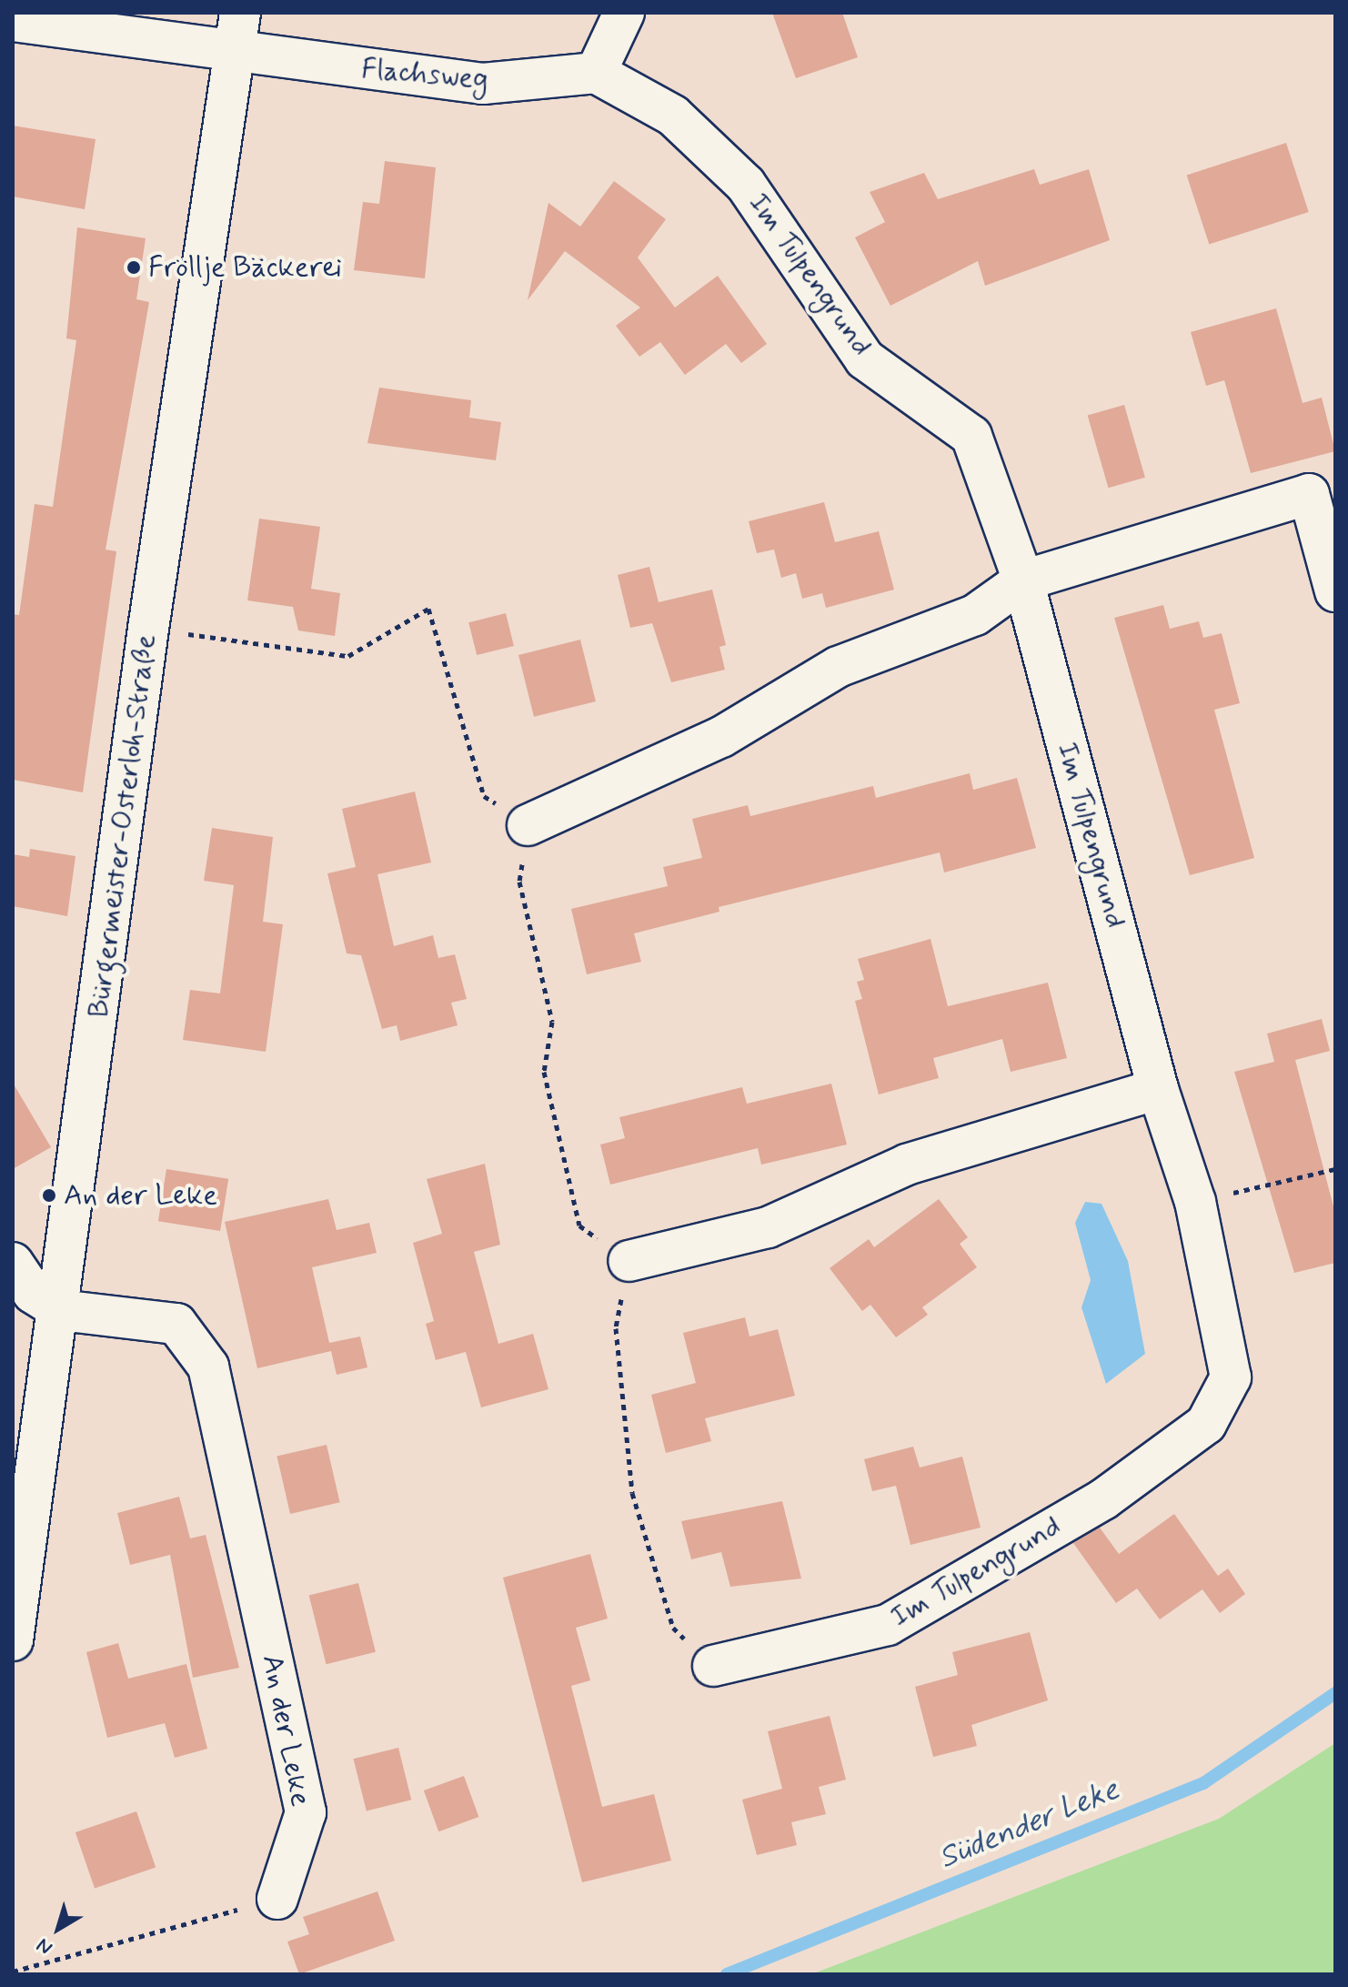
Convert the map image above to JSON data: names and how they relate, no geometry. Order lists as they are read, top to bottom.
{
  "streets": {
    "street": [
      "Flachsweg",
      "Im Tulpengrund",
      "Bürgermeister-Osterloh-Straße",
      "An der Leke"
    ]
  },
  "crossings": [
    ["Flachsweg", "Im Tulpengrund"],
    ["Flachsweg", "Bürgermeister-Osterloh-Straße"],
    ["Bürgermeister-Osterloh-Straße", "An der Leke"]
  ],
  "water": ["Südender Leke"],
  "places": ["Fröllje Bäckerei", "An der Leke"],
  "north": "bottom left"
}
